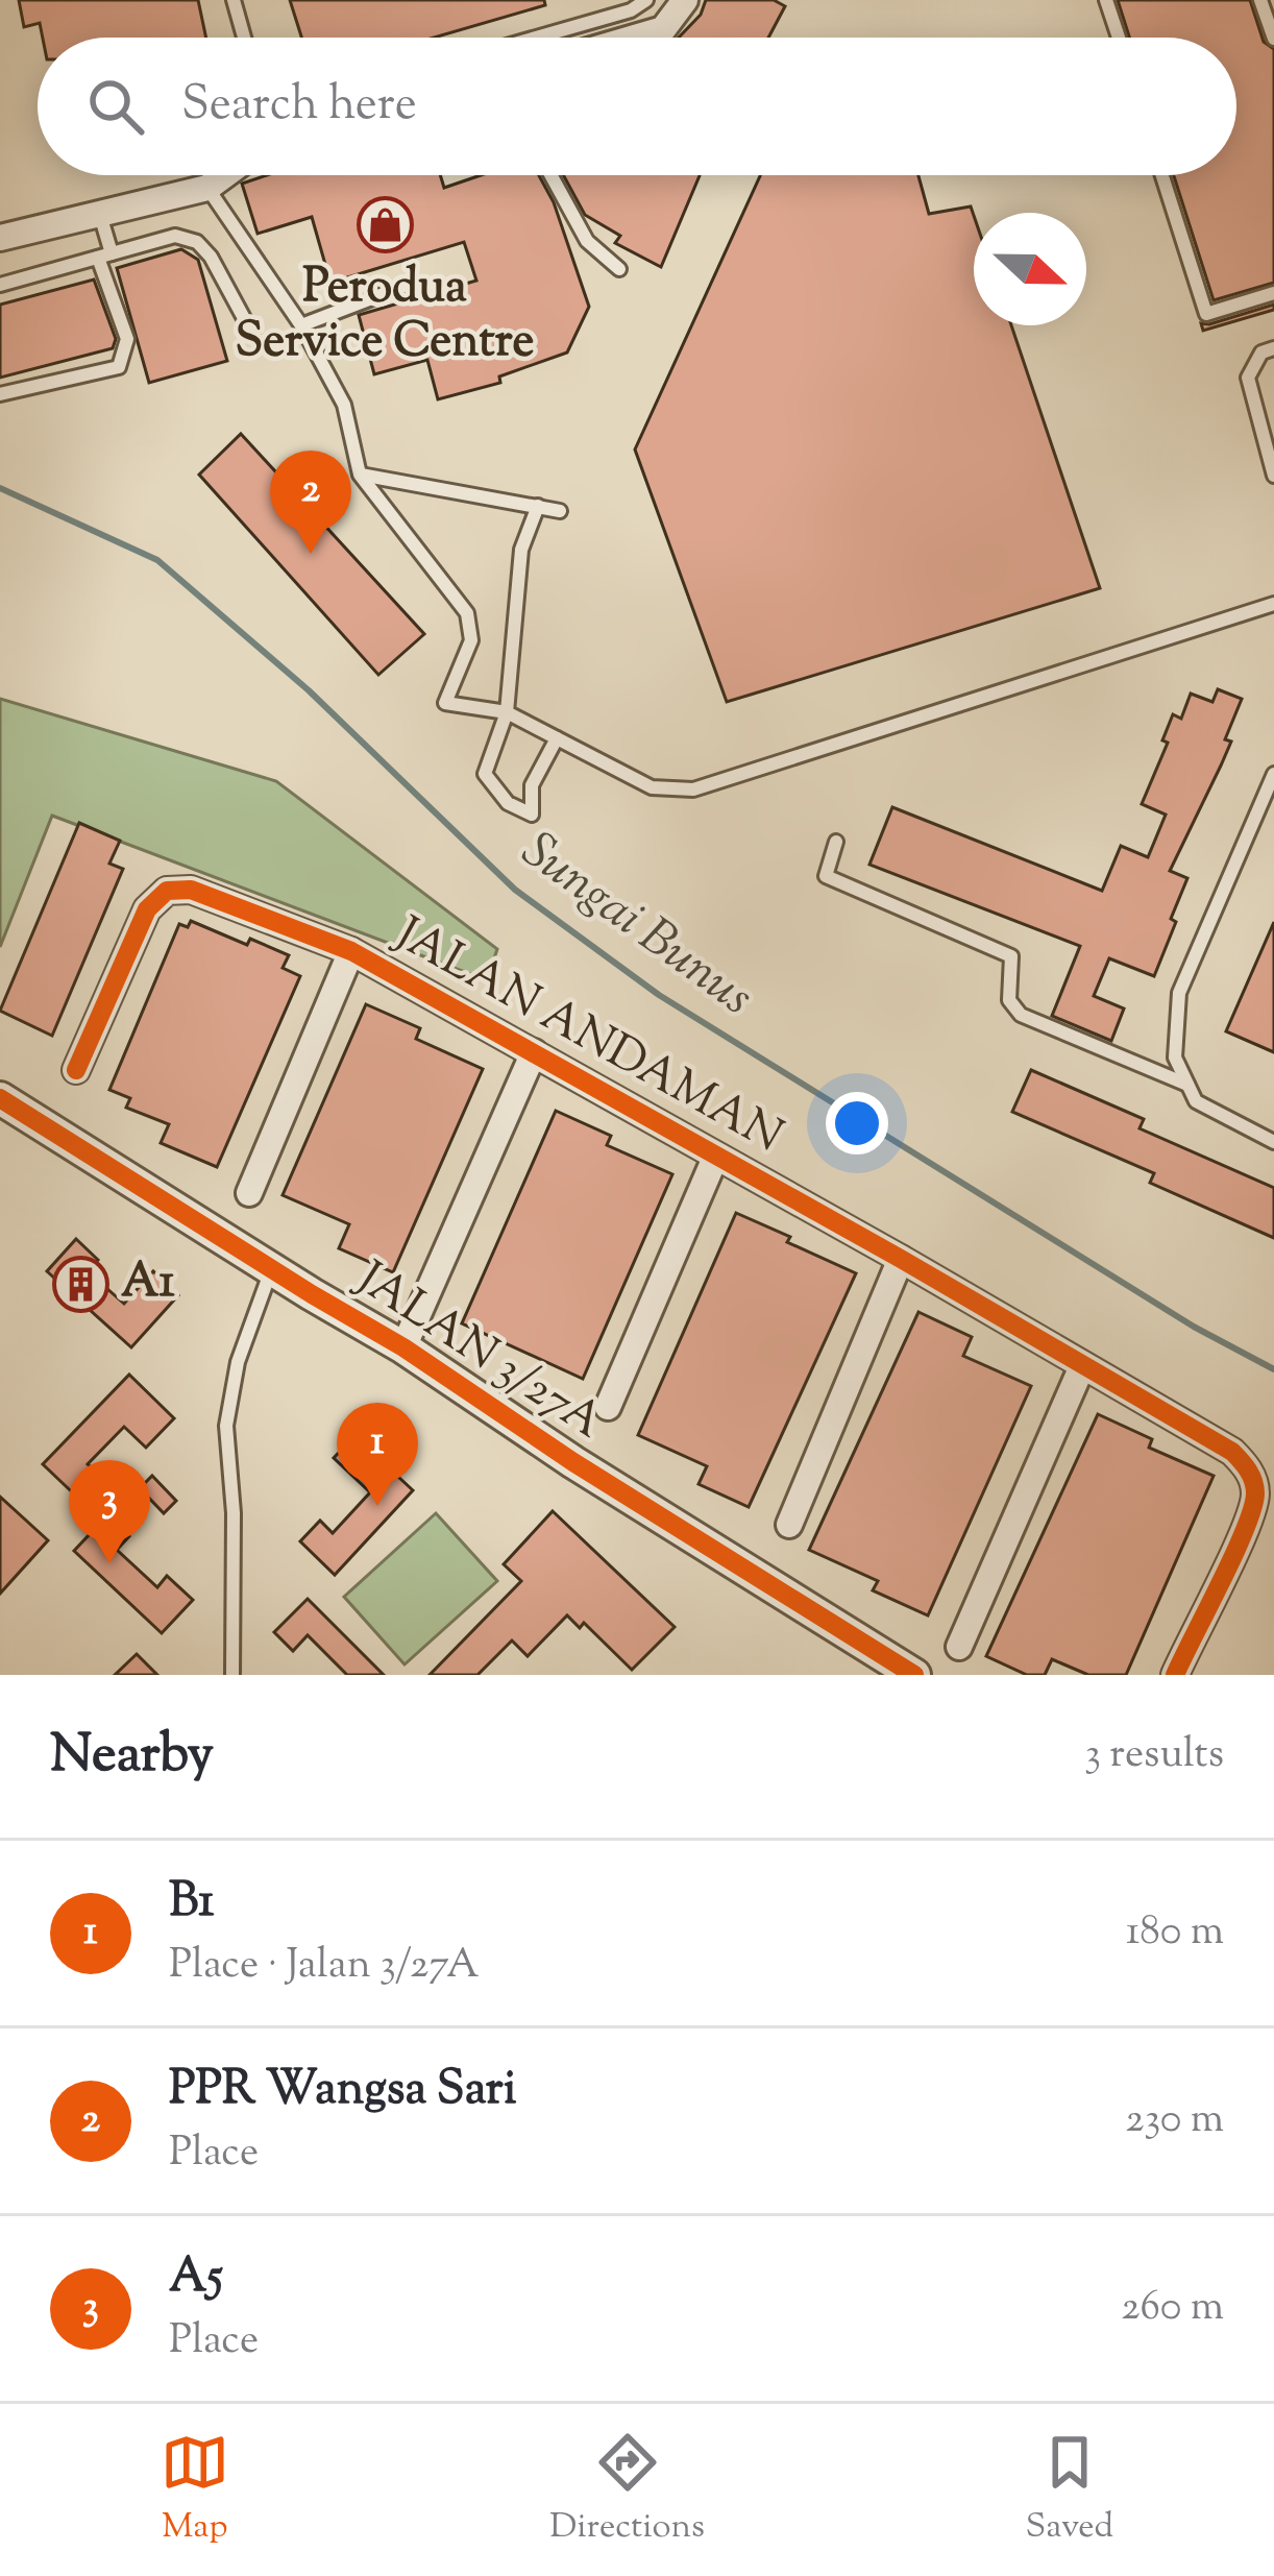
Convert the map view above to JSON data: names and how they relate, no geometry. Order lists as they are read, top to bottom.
{
  "streets": {
    "street": ["JALAN ANDAMAN", "JALAN 3/27A"]
  },
  "water": ["Sungai Bunus"],
  "places": {
    "shop": ["Perodua Service Centre"],
    "building": ["A1"]
  },
  "north": "right",
  "page": {
    "search": "Search here",
    "pins": ["2", "1", "3"],
    "heading": ["Nearby", "3 results"],
    "list": [
      {
        "mark": "1",
        "name": "B1",
        "note": "Place · Jalan 3/27A",
        "value": "180 m"
      },
      {
        "mark": "2",
        "name": "PPR Wangsa Sari",
        "note": "Place",
        "value": "230 m"
      },
      {
        "mark": "3",
        "name": "A5",
        "note": "Place",
        "value": "260 m"
      }
    ],
    "nav": ["Map", "Directions", "Saved"]
  }
}
